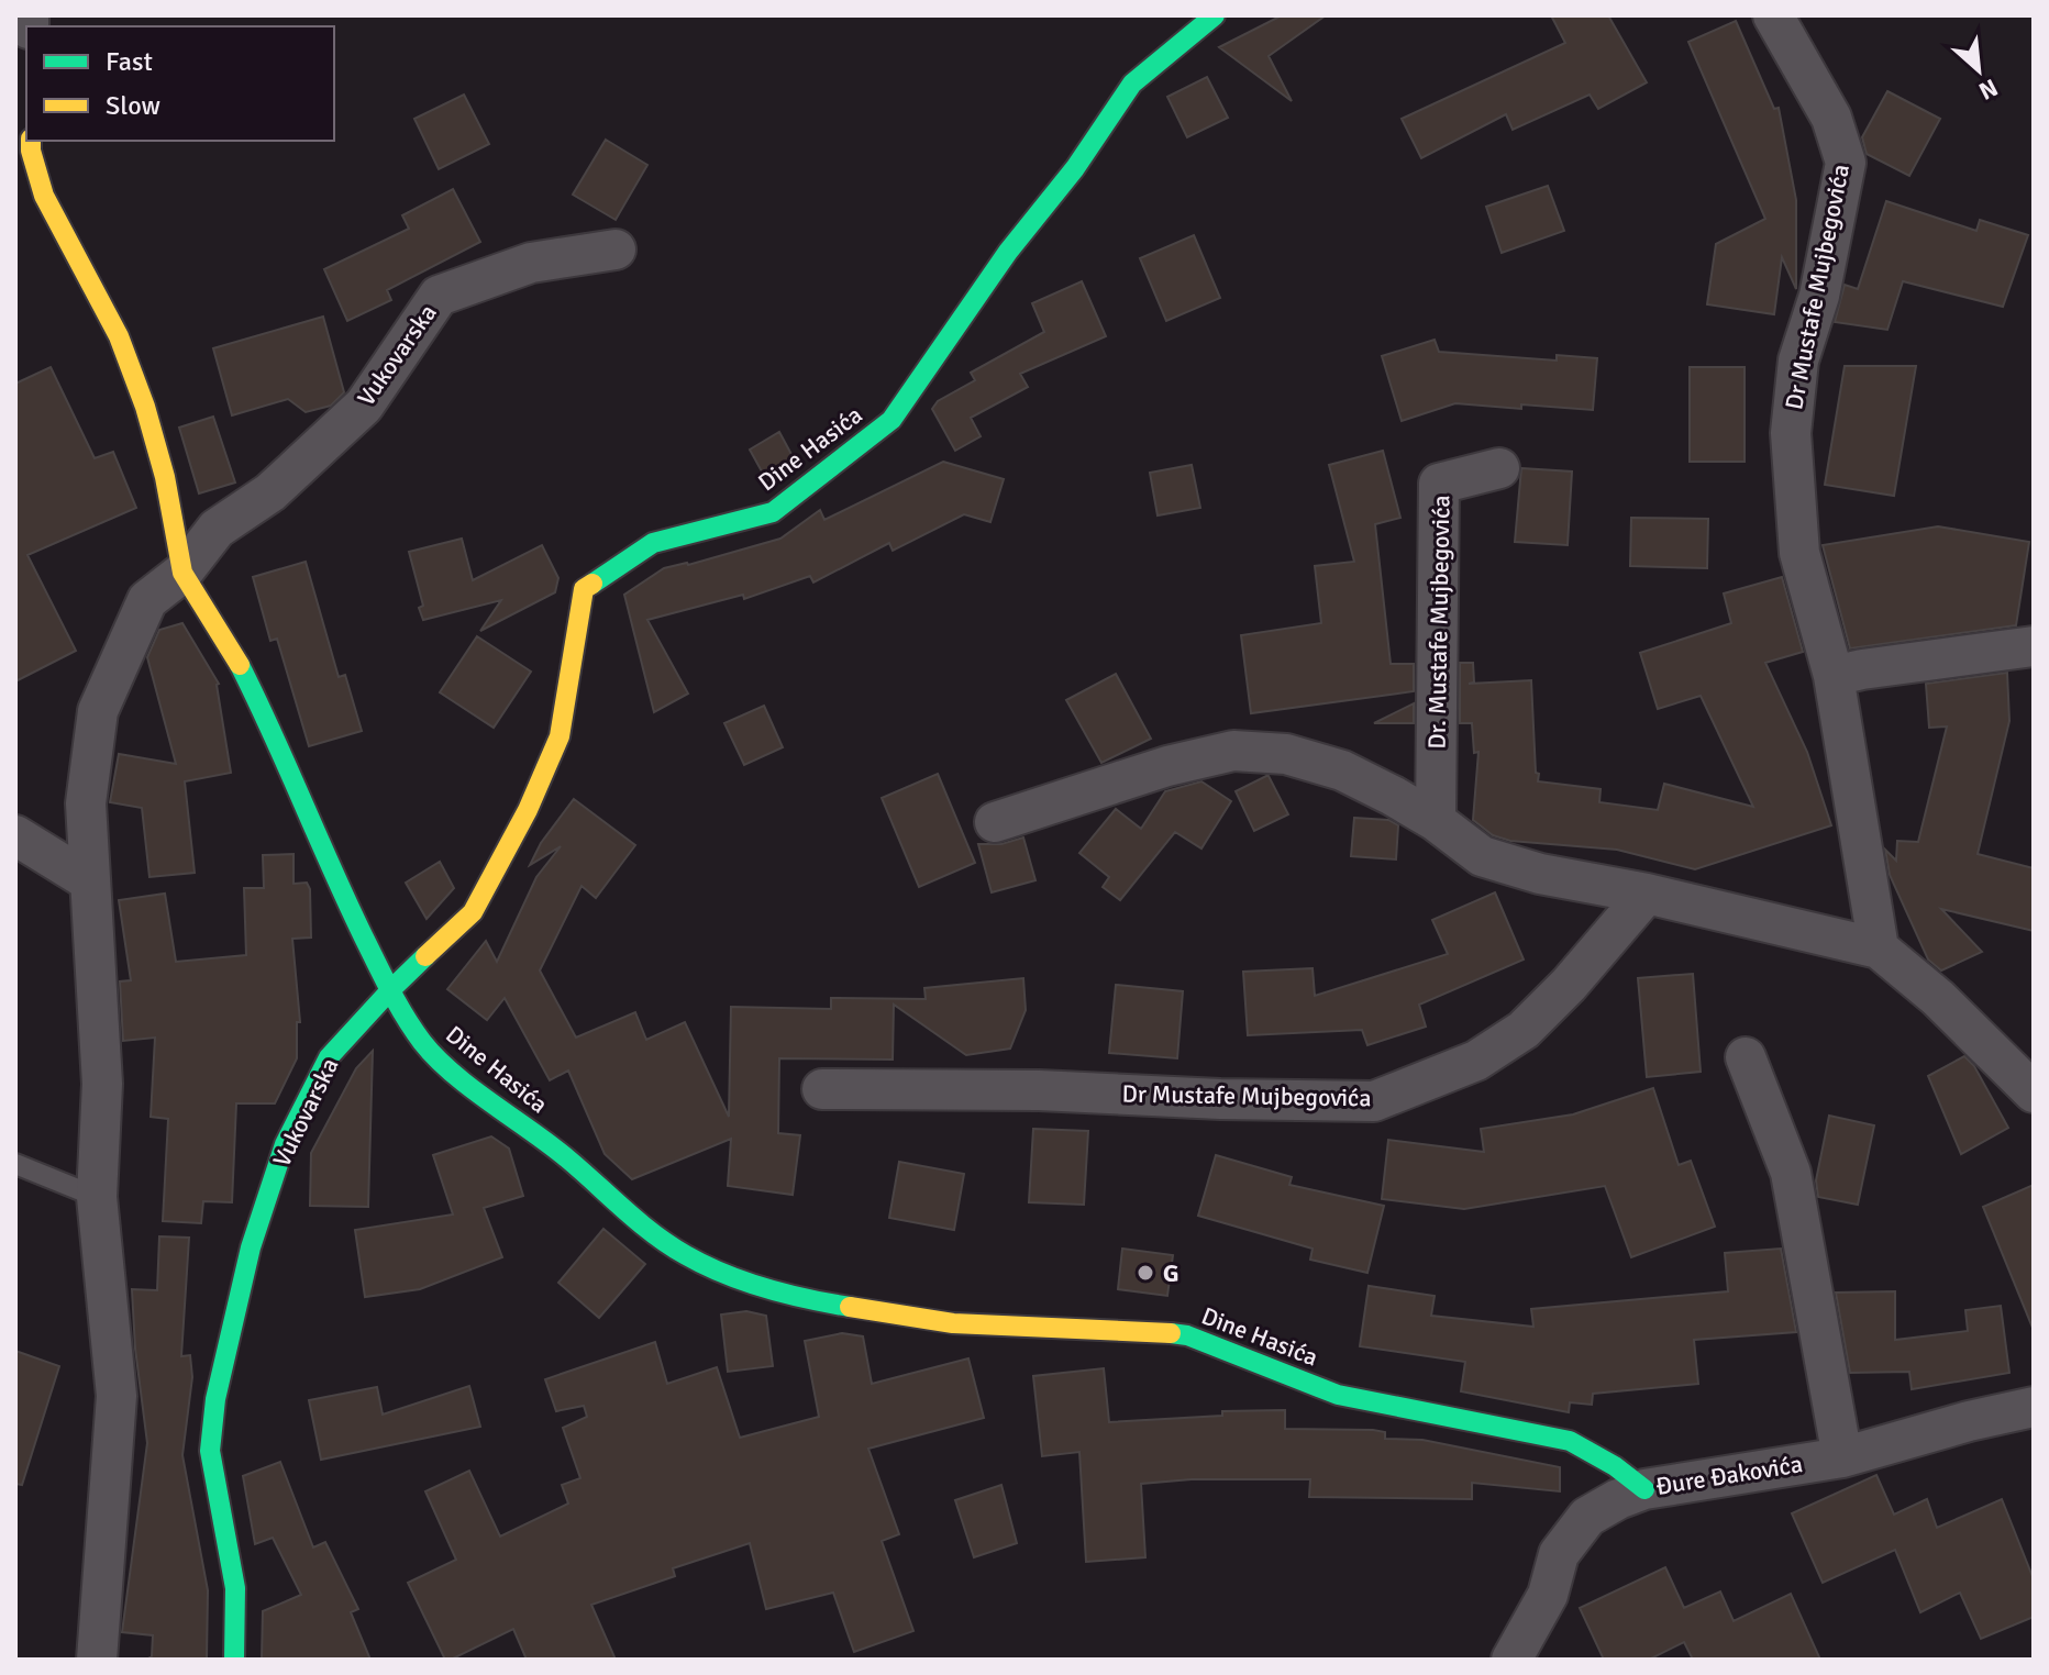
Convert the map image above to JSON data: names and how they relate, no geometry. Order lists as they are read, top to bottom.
{
  "streets": {
    "street": [
      "Dr Mustafe Mujbegovića",
      "Vukovarska",
      "Dine Hasića",
      "Dr. Mustafe Mujbegovića",
      "Đure Đakovića"
    ]
  },
  "crossings": [
    ["Vukovarska", "Dine Hasića"],
    ["Dine Hasića", "Đure Đakovića"]
  ],
  "places": ["G"],
  "legend": ["Fast", "Slow"],
  "north": "bottom right"
}
